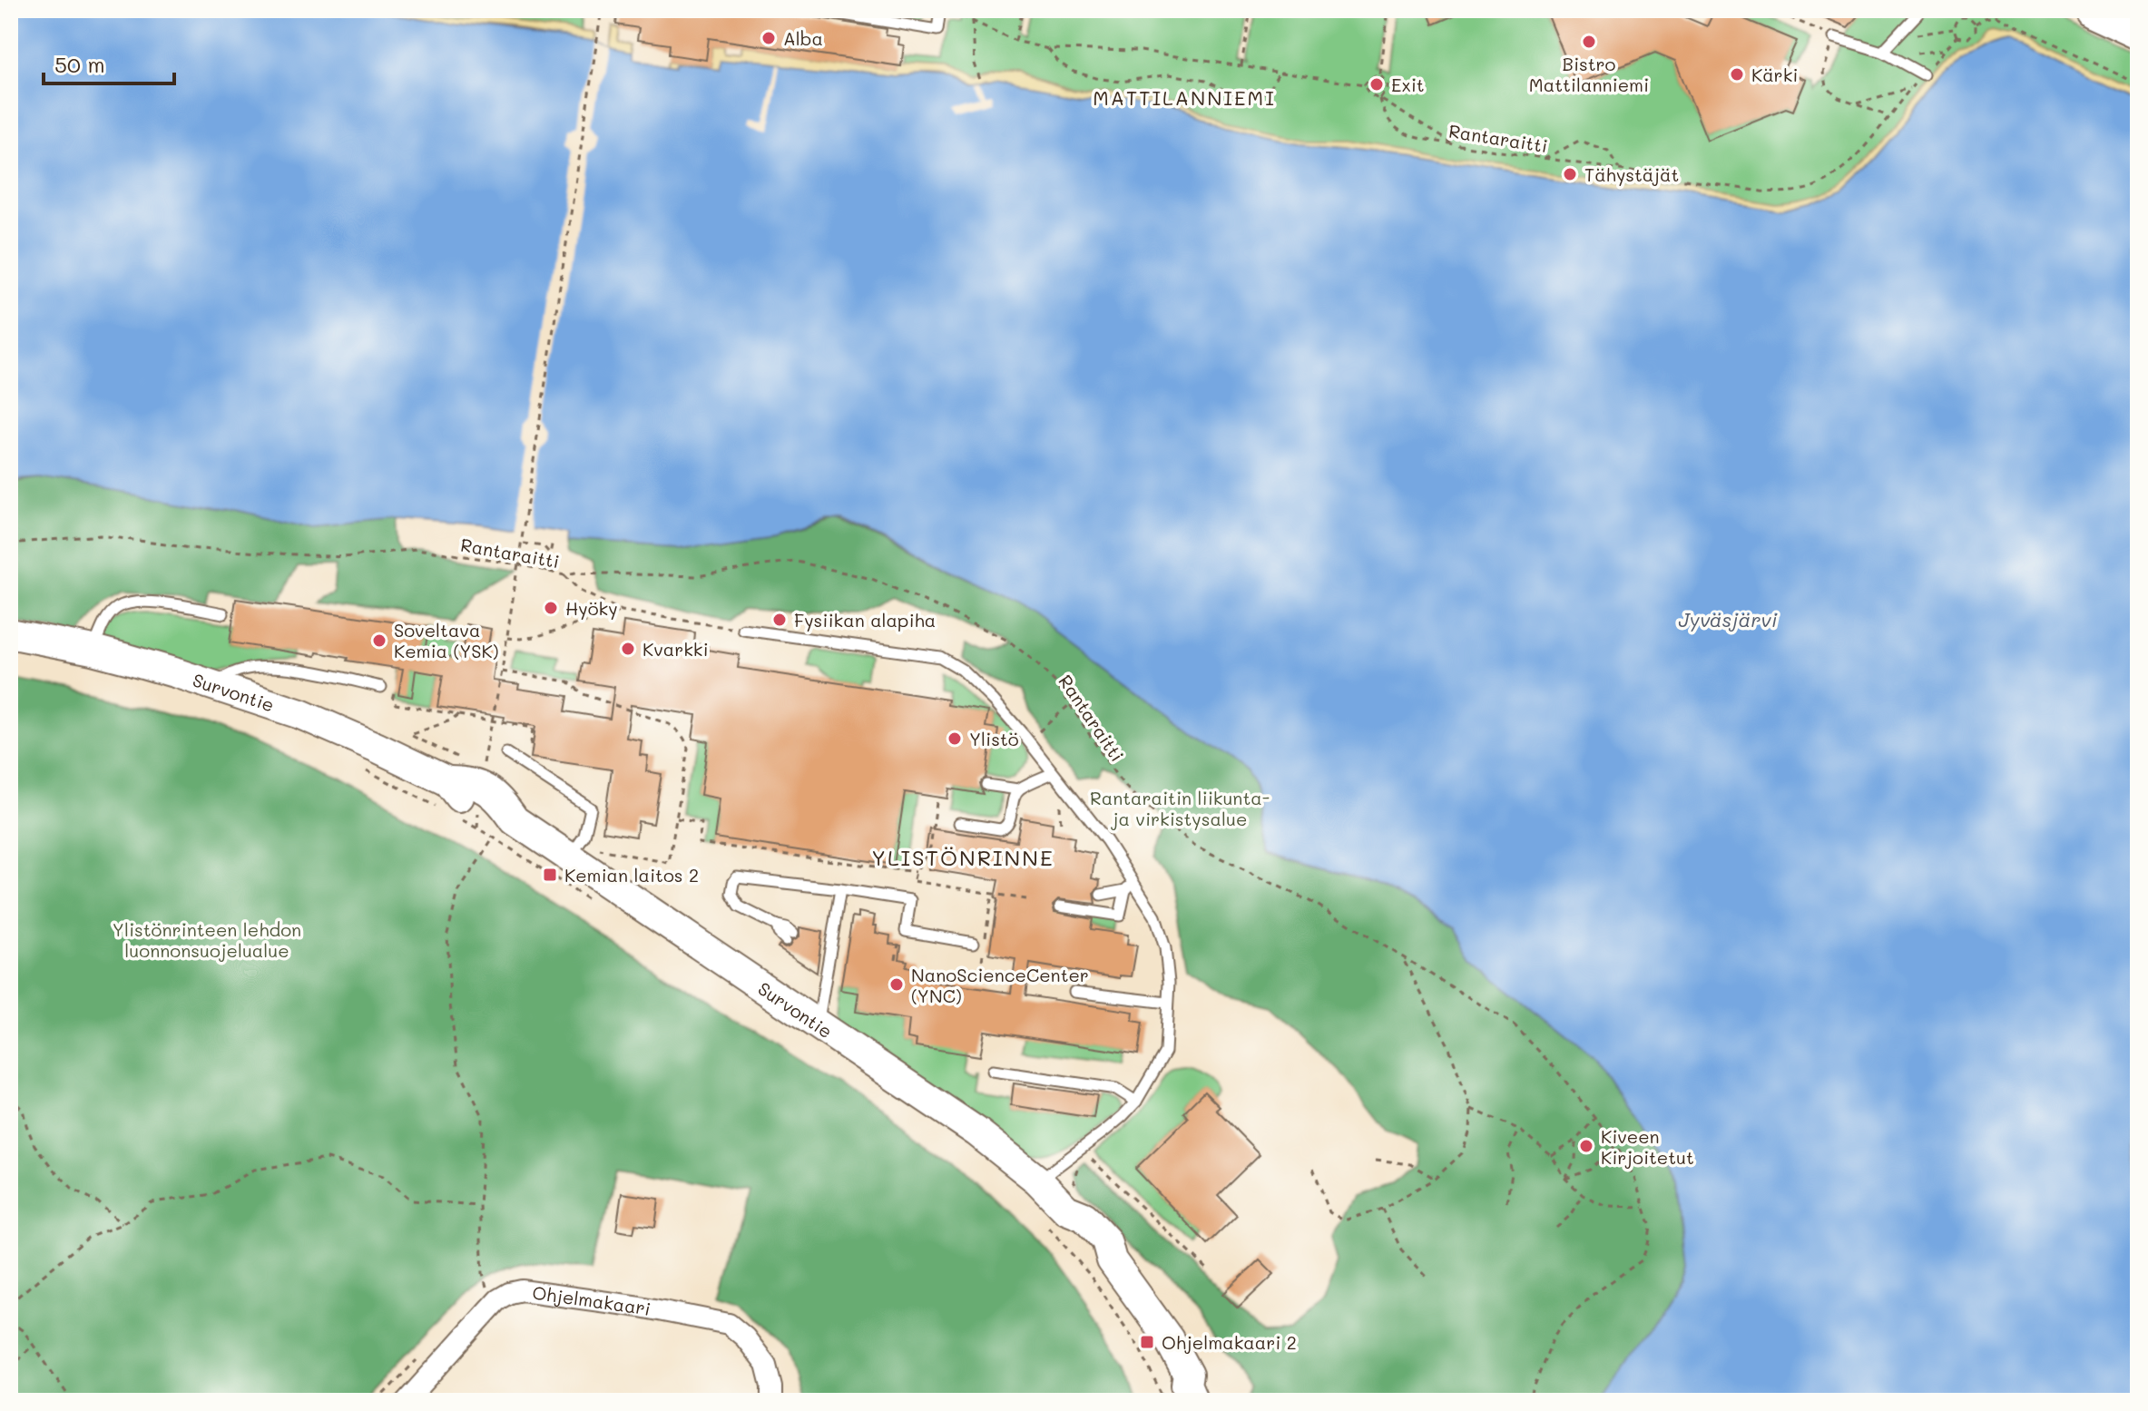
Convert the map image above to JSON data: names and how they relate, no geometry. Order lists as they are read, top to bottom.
{
  "streets": {
    "main road": ["Survontie"],
    "street": ["Ohjelmakaari"],
    "path": ["Rantaraitti"]
  },
  "districts": ["MATTILANNIEMI", "YLISTÖNRINNE"],
  "water": ["Jyväsjärvi"],
  "parks": ["Rantaraitin liikunta- ja virkistysalue", "Ylistönrinteen lehdon luonnonsuojelualue"],
  "places": {
    "other": [
      "Alba",
      "Bistro Mattilanniemi",
      "Kärki",
      "Exit",
      "Tähystäjät",
      "Hyöky",
      "Fysiikan alapiha",
      "Soveltava Kemia (YSK)",
      "Kvarkki",
      "Ylistö",
      "NanoScienceCenter (YNC)",
      "Kiveen Kirjoitetut"
    ],
    "transit": ["Kemian laitos 2", "Ohjelmakaari 2"]
  },
  "scale_bar": "50 m"
}
